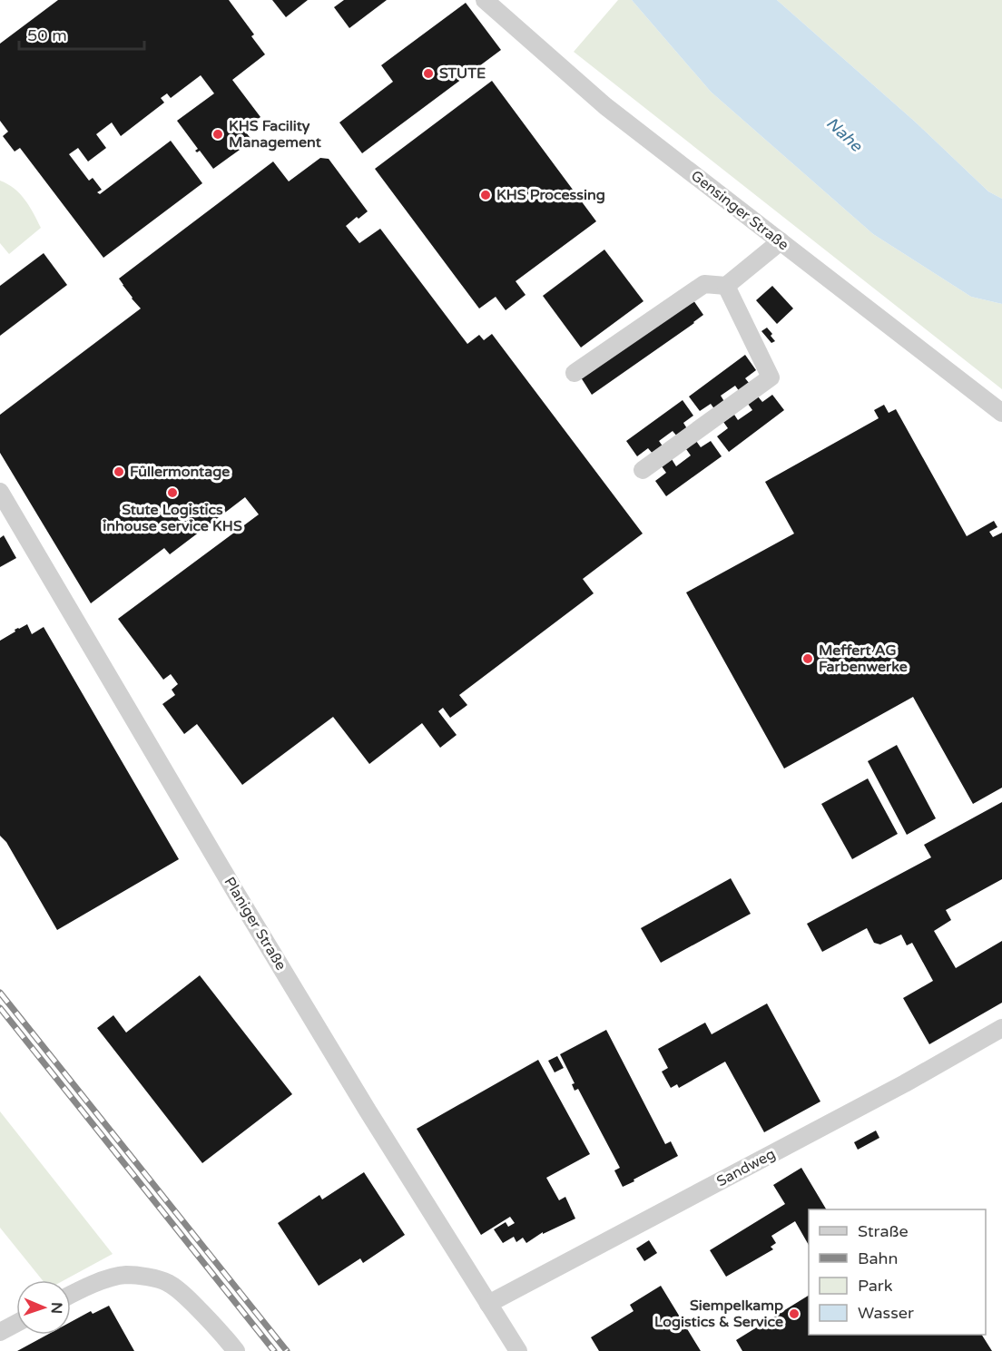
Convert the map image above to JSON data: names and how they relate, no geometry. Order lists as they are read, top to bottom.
{
  "streets": {
    "street": ["Gensinger Straße", "Planiger Straße", "Sandweg"]
  },
  "crossings": [
    ["Planiger Straße", "Sandweg"]
  ],
  "water": ["Nahe"],
  "places": [
    "STUTE",
    "KHS Facility Management",
    "KHS Processing",
    "Füllermontage",
    "Stute Logistics inhouse service KHS",
    "Meffert AG Farbenwerke",
    "Siempelkamp Logistics & Service"
  ],
  "legend": [
    "Straße",
    "Bahn",
    "Park",
    "Wasser"
  ],
  "scale_bar": "50 m",
  "north": "right"
}
